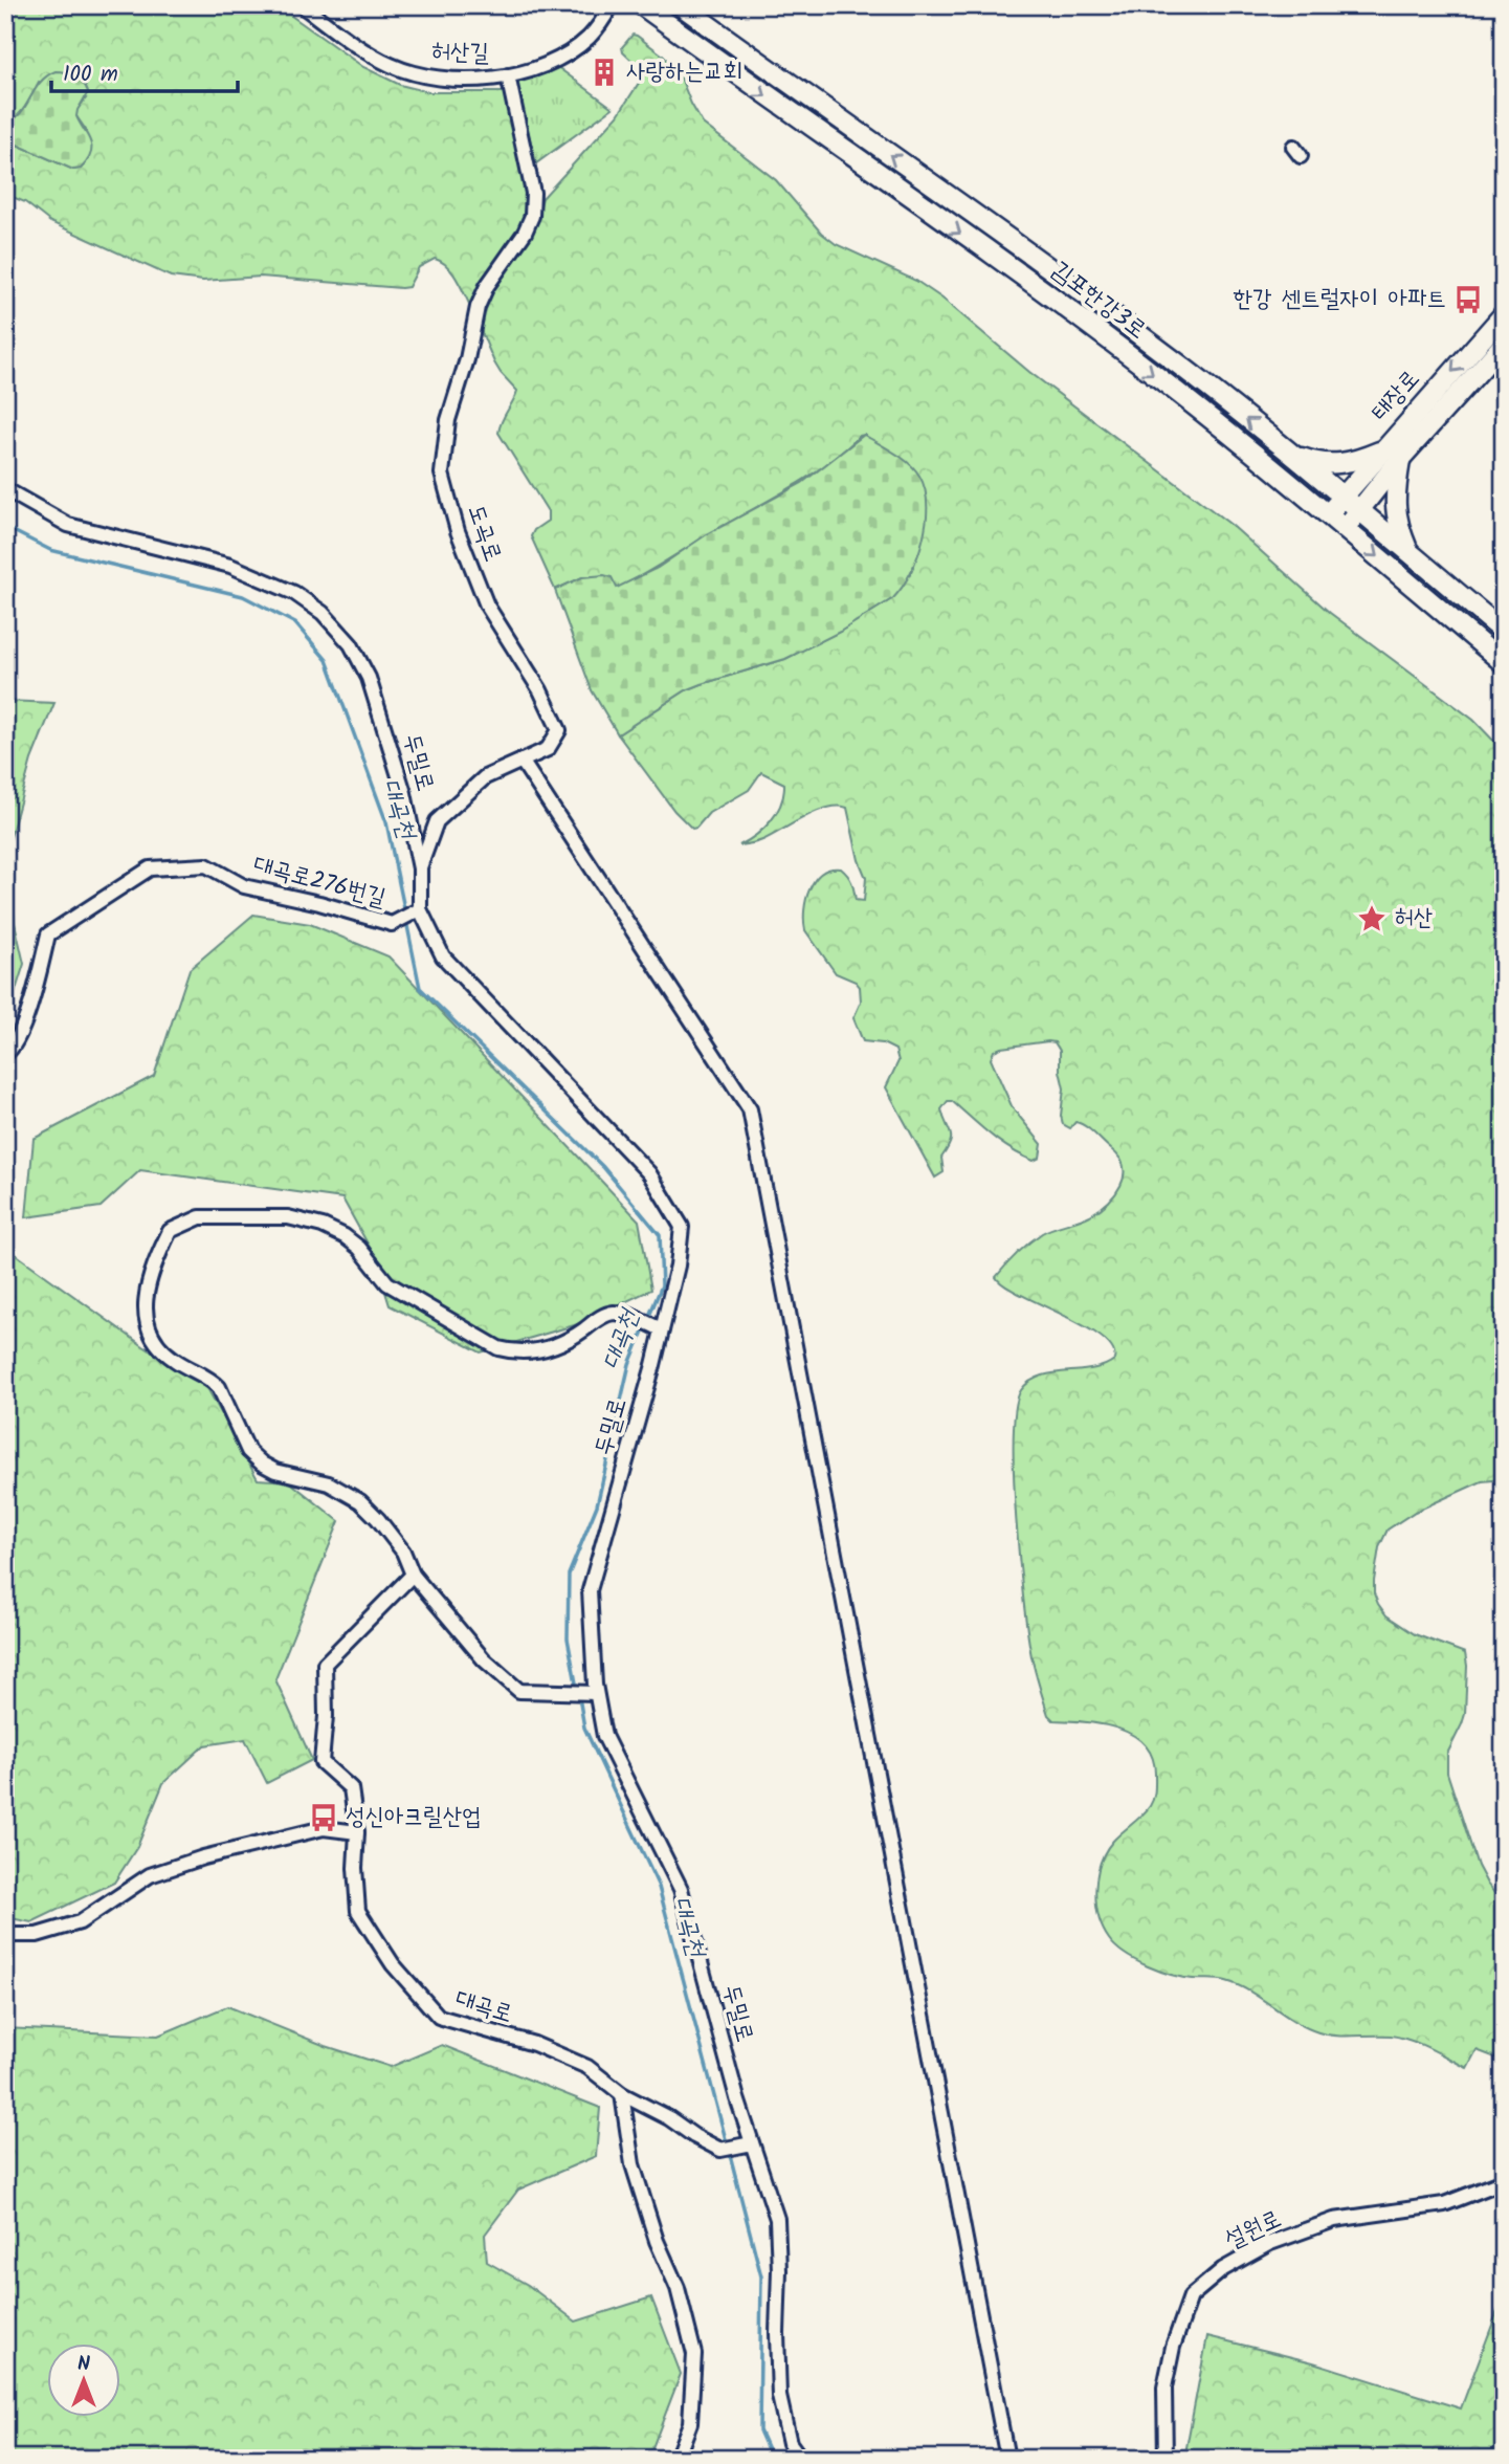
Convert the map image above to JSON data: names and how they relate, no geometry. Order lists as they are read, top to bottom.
{
  "streets": {
    "street": [
      "허산길",
      "김포한강3로",
      "태장로",
      "도곡로",
      "두밀로",
      "대곡로276번길",
      "대곡로",
      "설원로"
    ]
  },
  "crossings": [
    ["허산길", "도곡로"],
    ["김포한강3로", "태장로"],
    ["두밀로", "대곡로276번길"],
    ["두밀로", "대곡로"]
  ],
  "water": ["대곡천"],
  "places": {
    "building": ["사랑하는교회"],
    "bus stop": ["한강 센트럴자이 아파트", "성신아크릴산업"],
    "place": ["허산"]
  },
  "scale_bar": "100 m",
  "north": "top"
}
